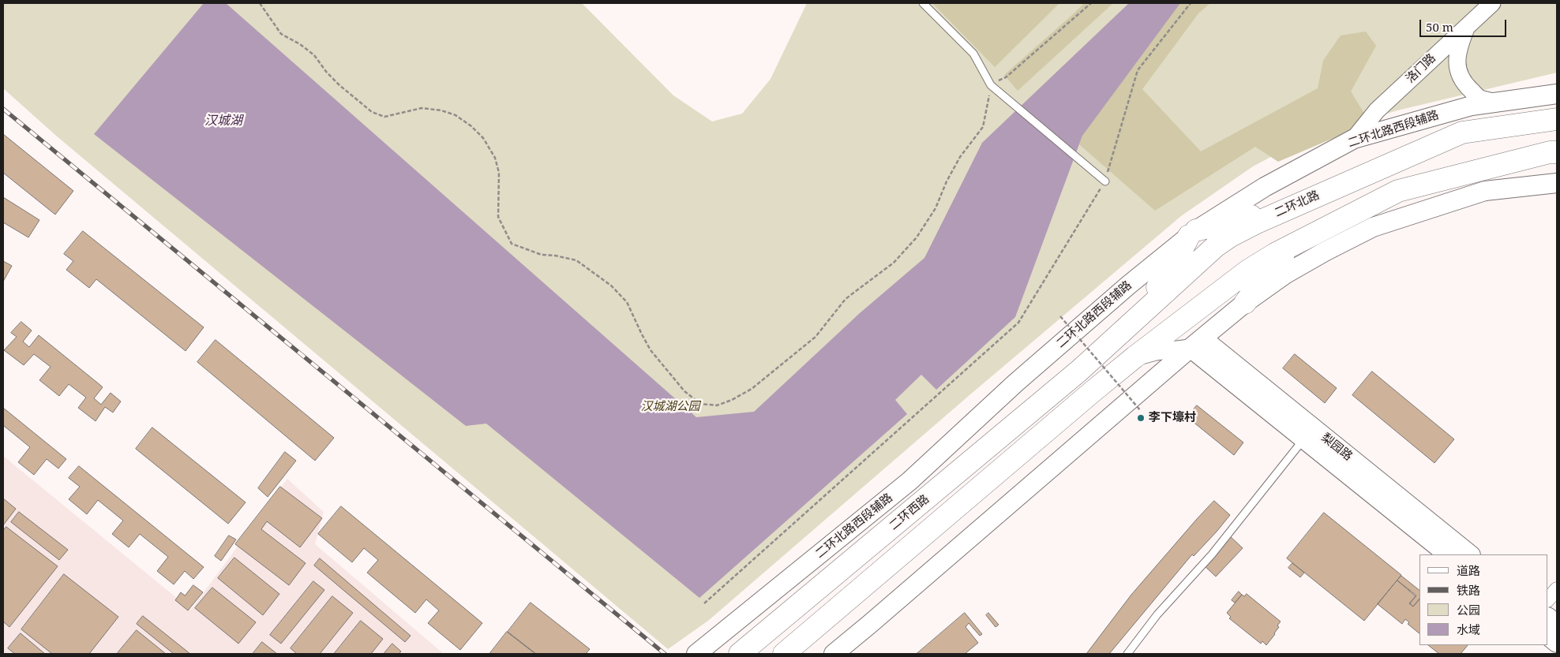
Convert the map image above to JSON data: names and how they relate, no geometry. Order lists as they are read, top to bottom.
{
  "streets": {
    "highway": ["二环北路", "二环西路"],
    "main road": ["二环北路西段辅路", "梨园路"],
    "street": ["洛门路"]
  },
  "crossings": [
    ["洛门路", "二环北路西段辅路"],
    ["二环北路", "二环西路"]
  ],
  "water": ["汉城湖"],
  "parks": ["汉城湖公园"],
  "places": ["李下壕村"],
  "legend": [
    "道路",
    "铁路",
    "公园",
    "水域"
  ],
  "scale_bar": "50 m"
}
